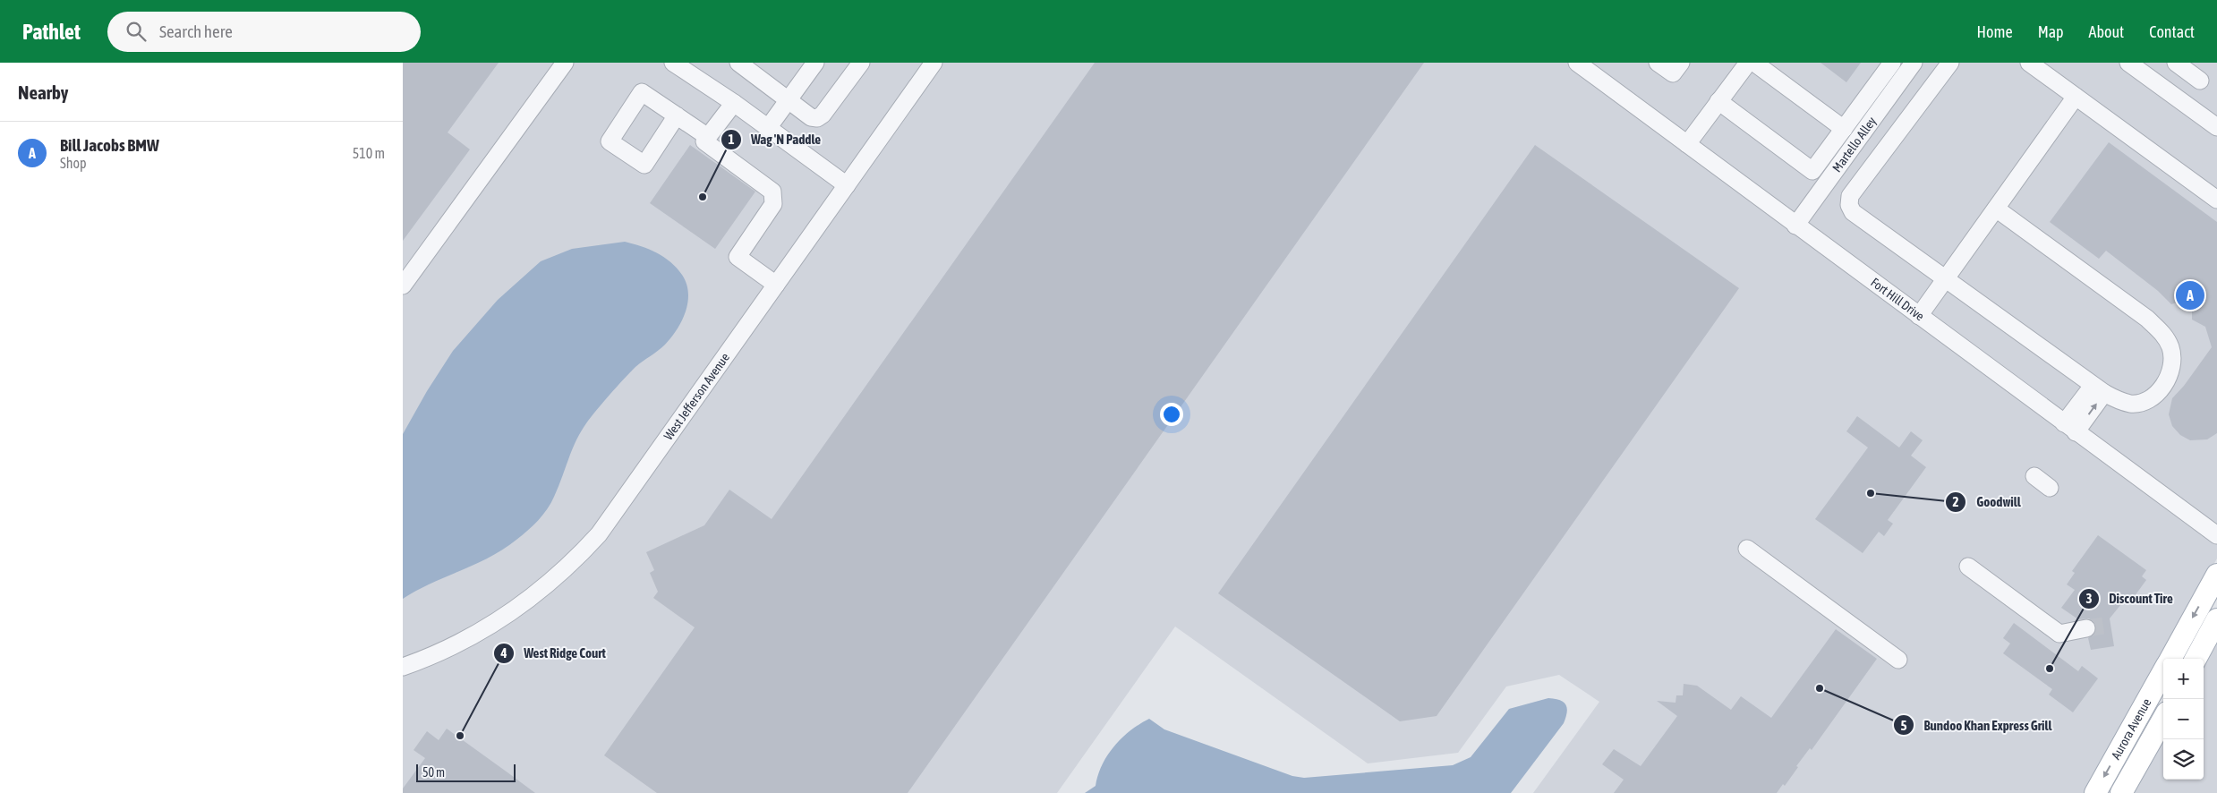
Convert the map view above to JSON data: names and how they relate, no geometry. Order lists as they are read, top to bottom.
{
  "streets": {
    "main road": ["Aurora Avenue"],
    "street": ["Martello Alley", "Fort Hill Drive", "West Jefferson Avenue"]
  },
  "crossings": [
    ["Martello Alley", "Fort Hill Drive"]
  ],
  "places": [
    "Wag 'N Paddle",
    "Goodwill",
    "Discount Tire",
    "Bundoo Khan Express Grill",
    "West Ridge Court"
  ],
  "scale_bar": "50 m",
  "page": {
    "header": "Pathlet",
    "search": "Search here",
    "nav": [
      "Home",
      "Map",
      "About",
      "Contact"
    ],
    "heading": "Nearby",
    "list": [
      {
        "mark": "A",
        "name": "Bill Jacobs BMW",
        "note": "Shop",
        "value": "510 m"
      }
    ],
    "pins": "A",
    "map_buttons": ["+", "−"],
    "scale": "50 m"
  }
}
